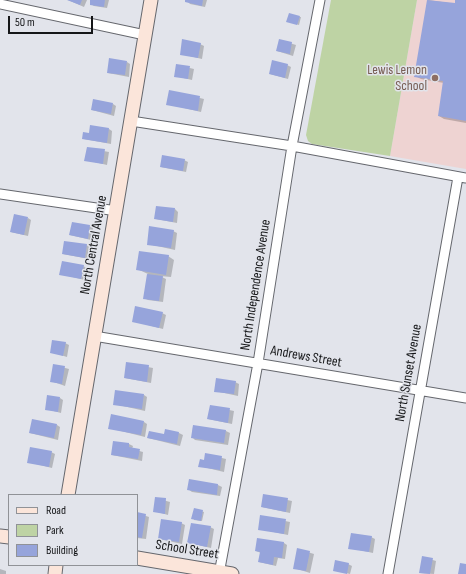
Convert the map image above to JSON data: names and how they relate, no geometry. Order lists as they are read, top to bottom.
{
  "streets": {
    "main road": ["North Central Avenue", "School Street"],
    "street": ["North Independence Avenue", "Andrews Street", "North Sunset Avenue"]
  },
  "crossings": [
    ["North Central Avenue", "Andrews Street"],
    ["North Independence Avenue", "Andrews Street"],
    ["North Independence Avenue", "School Street"],
    ["Andrews Street", "North Sunset Avenue"]
  ],
  "places": ["Lewis Lemon School"],
  "legend": ["Road", "Park", "Building"],
  "scale_bar": "50 m"
}
